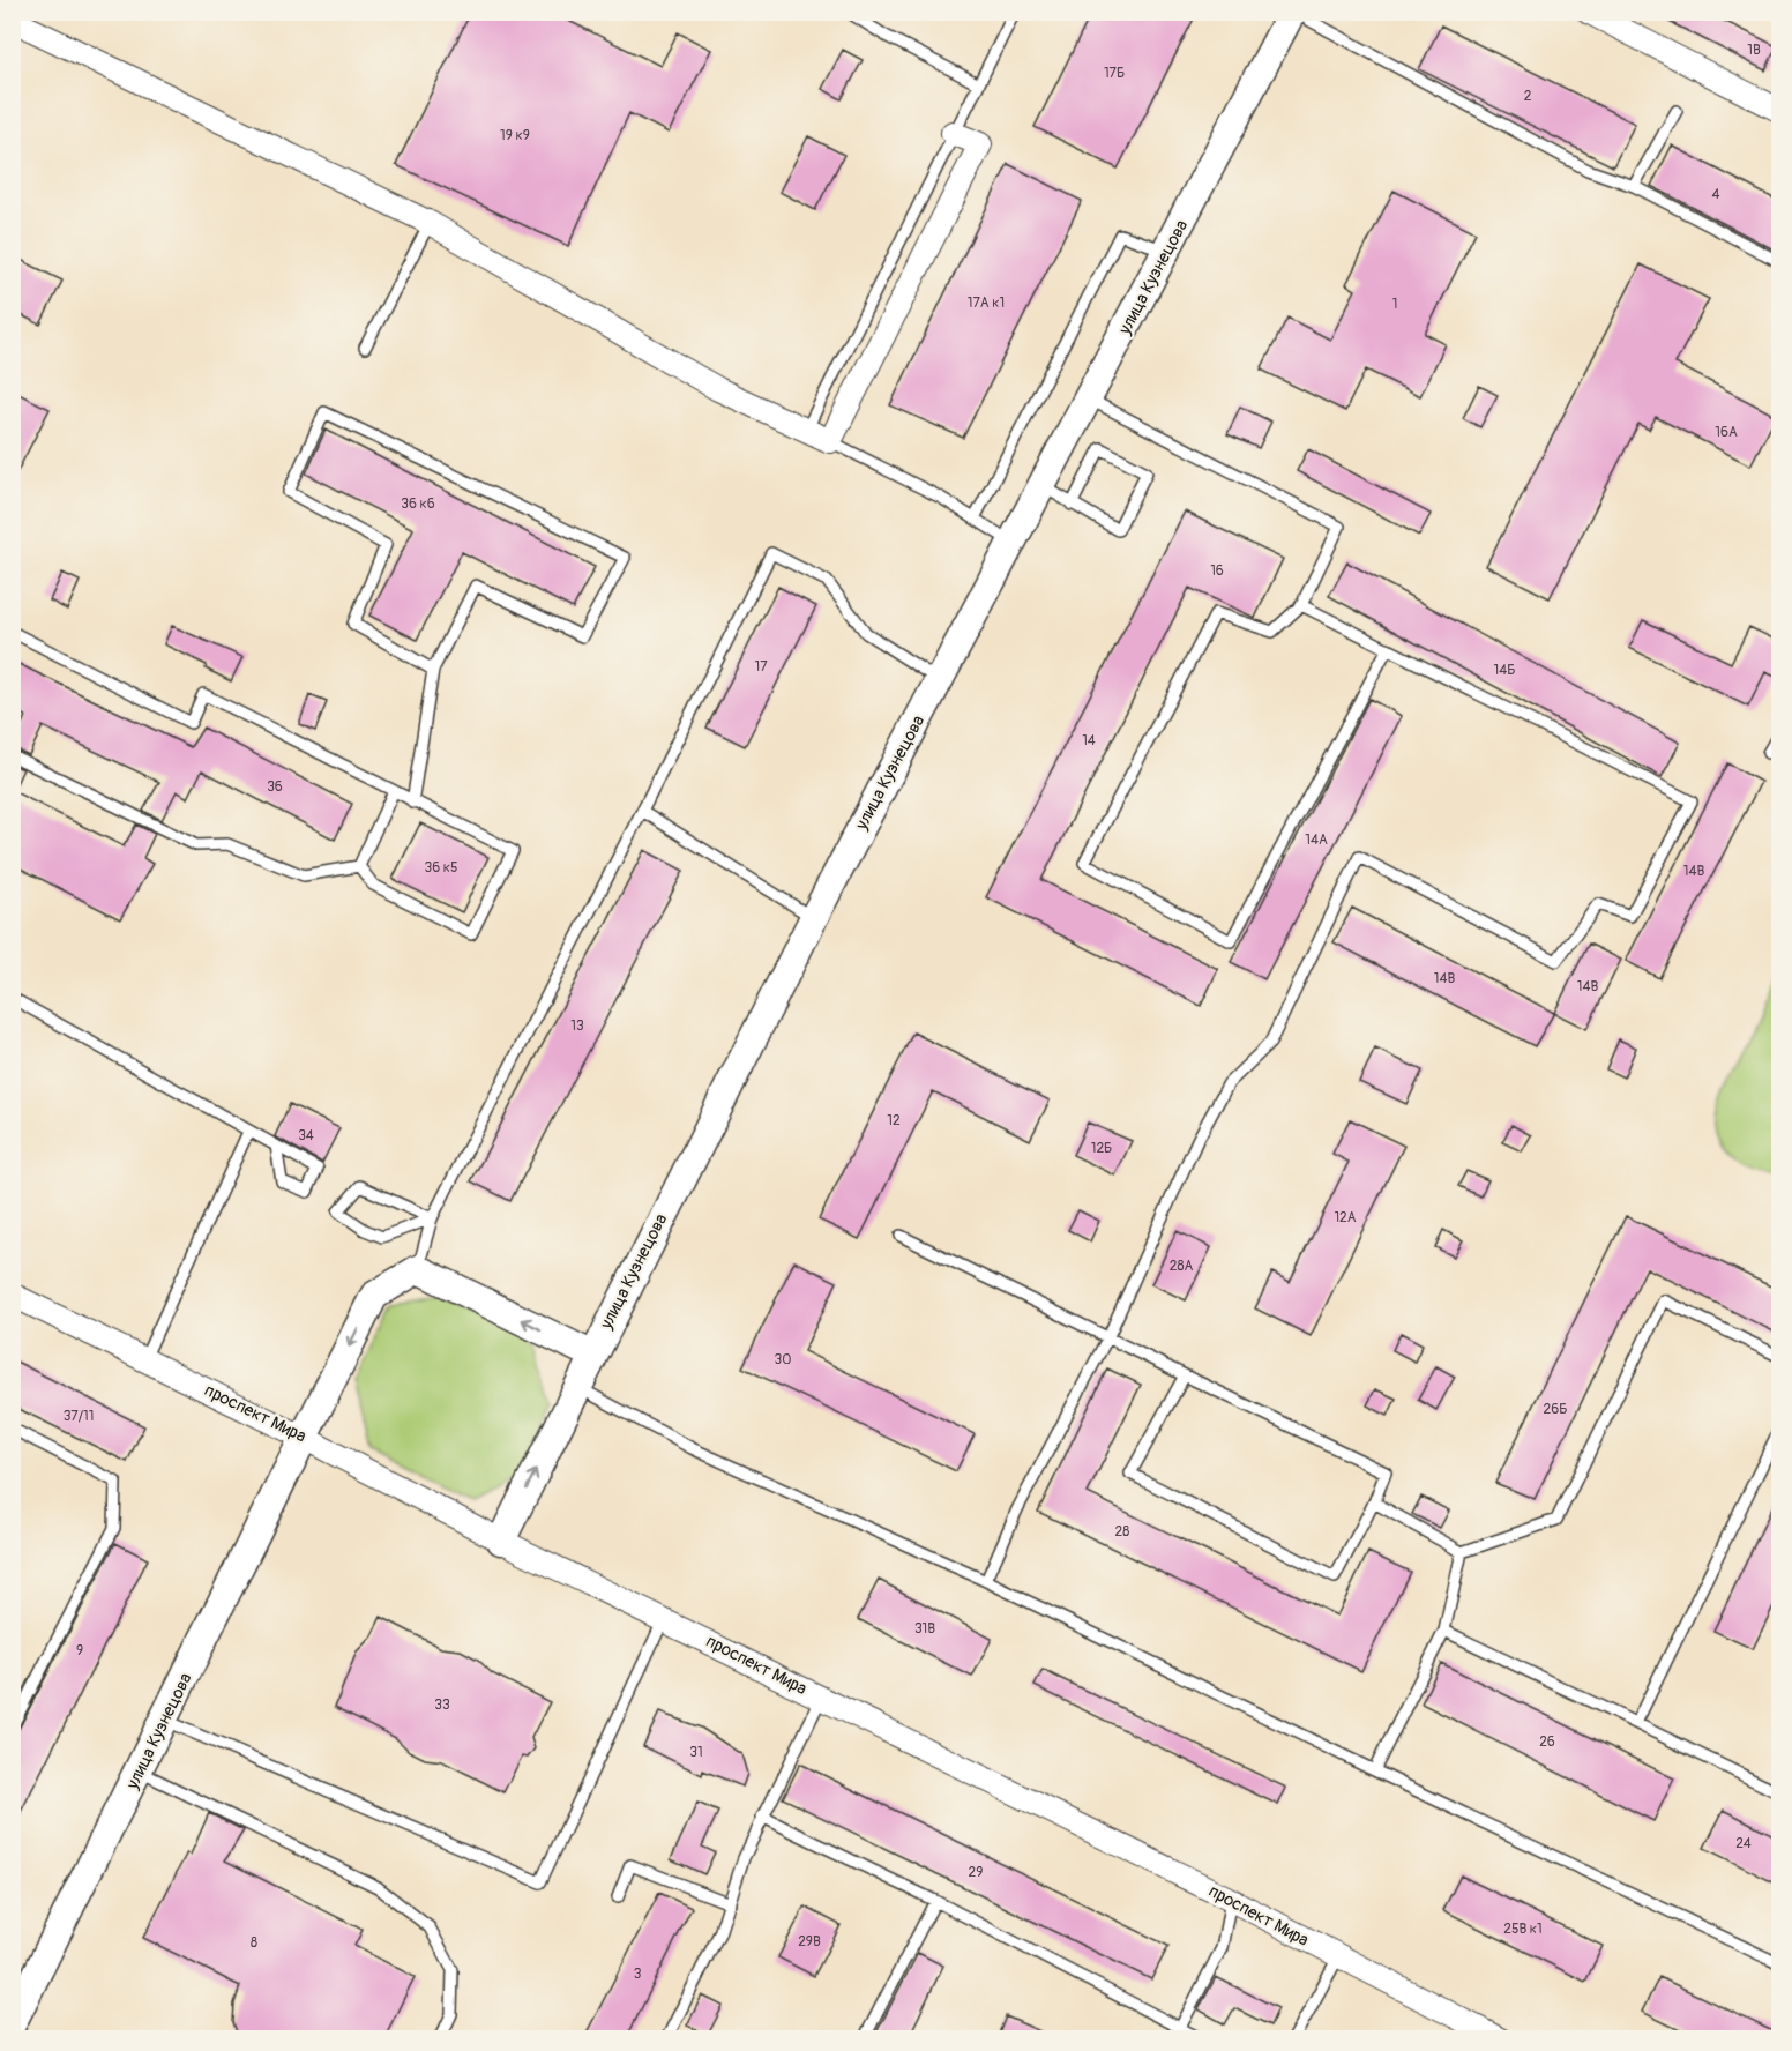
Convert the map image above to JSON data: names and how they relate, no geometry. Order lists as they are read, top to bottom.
{
  "streets": {
    "street": ["улица Кузнецова", "проспект Мира"]
  },
  "crossings": [
    ["улица Кузнецова", "проспект Мира"]
  ],
  "house_numbers": [
    "1В",
    "17Б",
    "2",
    "19 к9",
    "4",
    "17А к1",
    "1",
    "16А",
    "36 к6",
    "16",
    "17",
    "14Б",
    "14",
    "36",
    "14А",
    "36 к5",
    "14В",
    "14В",
    "14В",
    "13",
    "12",
    "34",
    "12Б",
    "12А",
    "28А",
    "30",
    "26Б",
    "37/11",
    "28",
    "31В",
    "9",
    "33",
    "26",
    "31",
    "24",
    "29",
    "25В к1",
    "29В",
    "8",
    "3"
  ]
}
